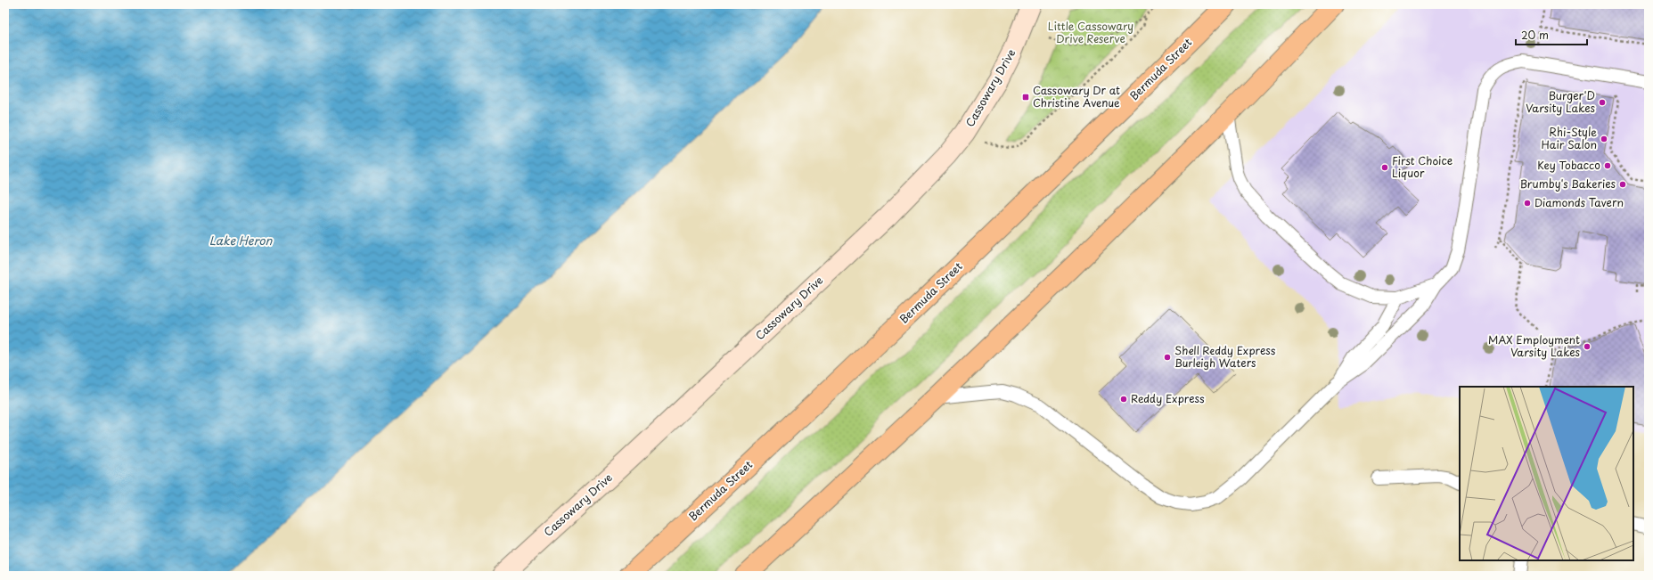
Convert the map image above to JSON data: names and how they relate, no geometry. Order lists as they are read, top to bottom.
{
  "streets": {
    "main road": ["Bermuda Street"],
    "street": ["Cassowary Drive"]
  },
  "water": ["Lake Heron"],
  "parks": ["Little Cassowary Drive Reserve"],
  "places": {
    "transit": ["Cassowary Dr at Christine Avenue"],
    "other": [
      "Burger'D Varsity Lakes",
      "Rhi-Style Hair Salon",
      "Key Tobacco",
      "First Choice Liquor",
      "Brumby's Bakeries",
      "Diamonds Tavern",
      "MAX Employment Varsity Lakes",
      "Shell Reddy Express Burleigh Waters",
      "Reddy Express"
    ]
  },
  "scale_bar": "20 m"
}
